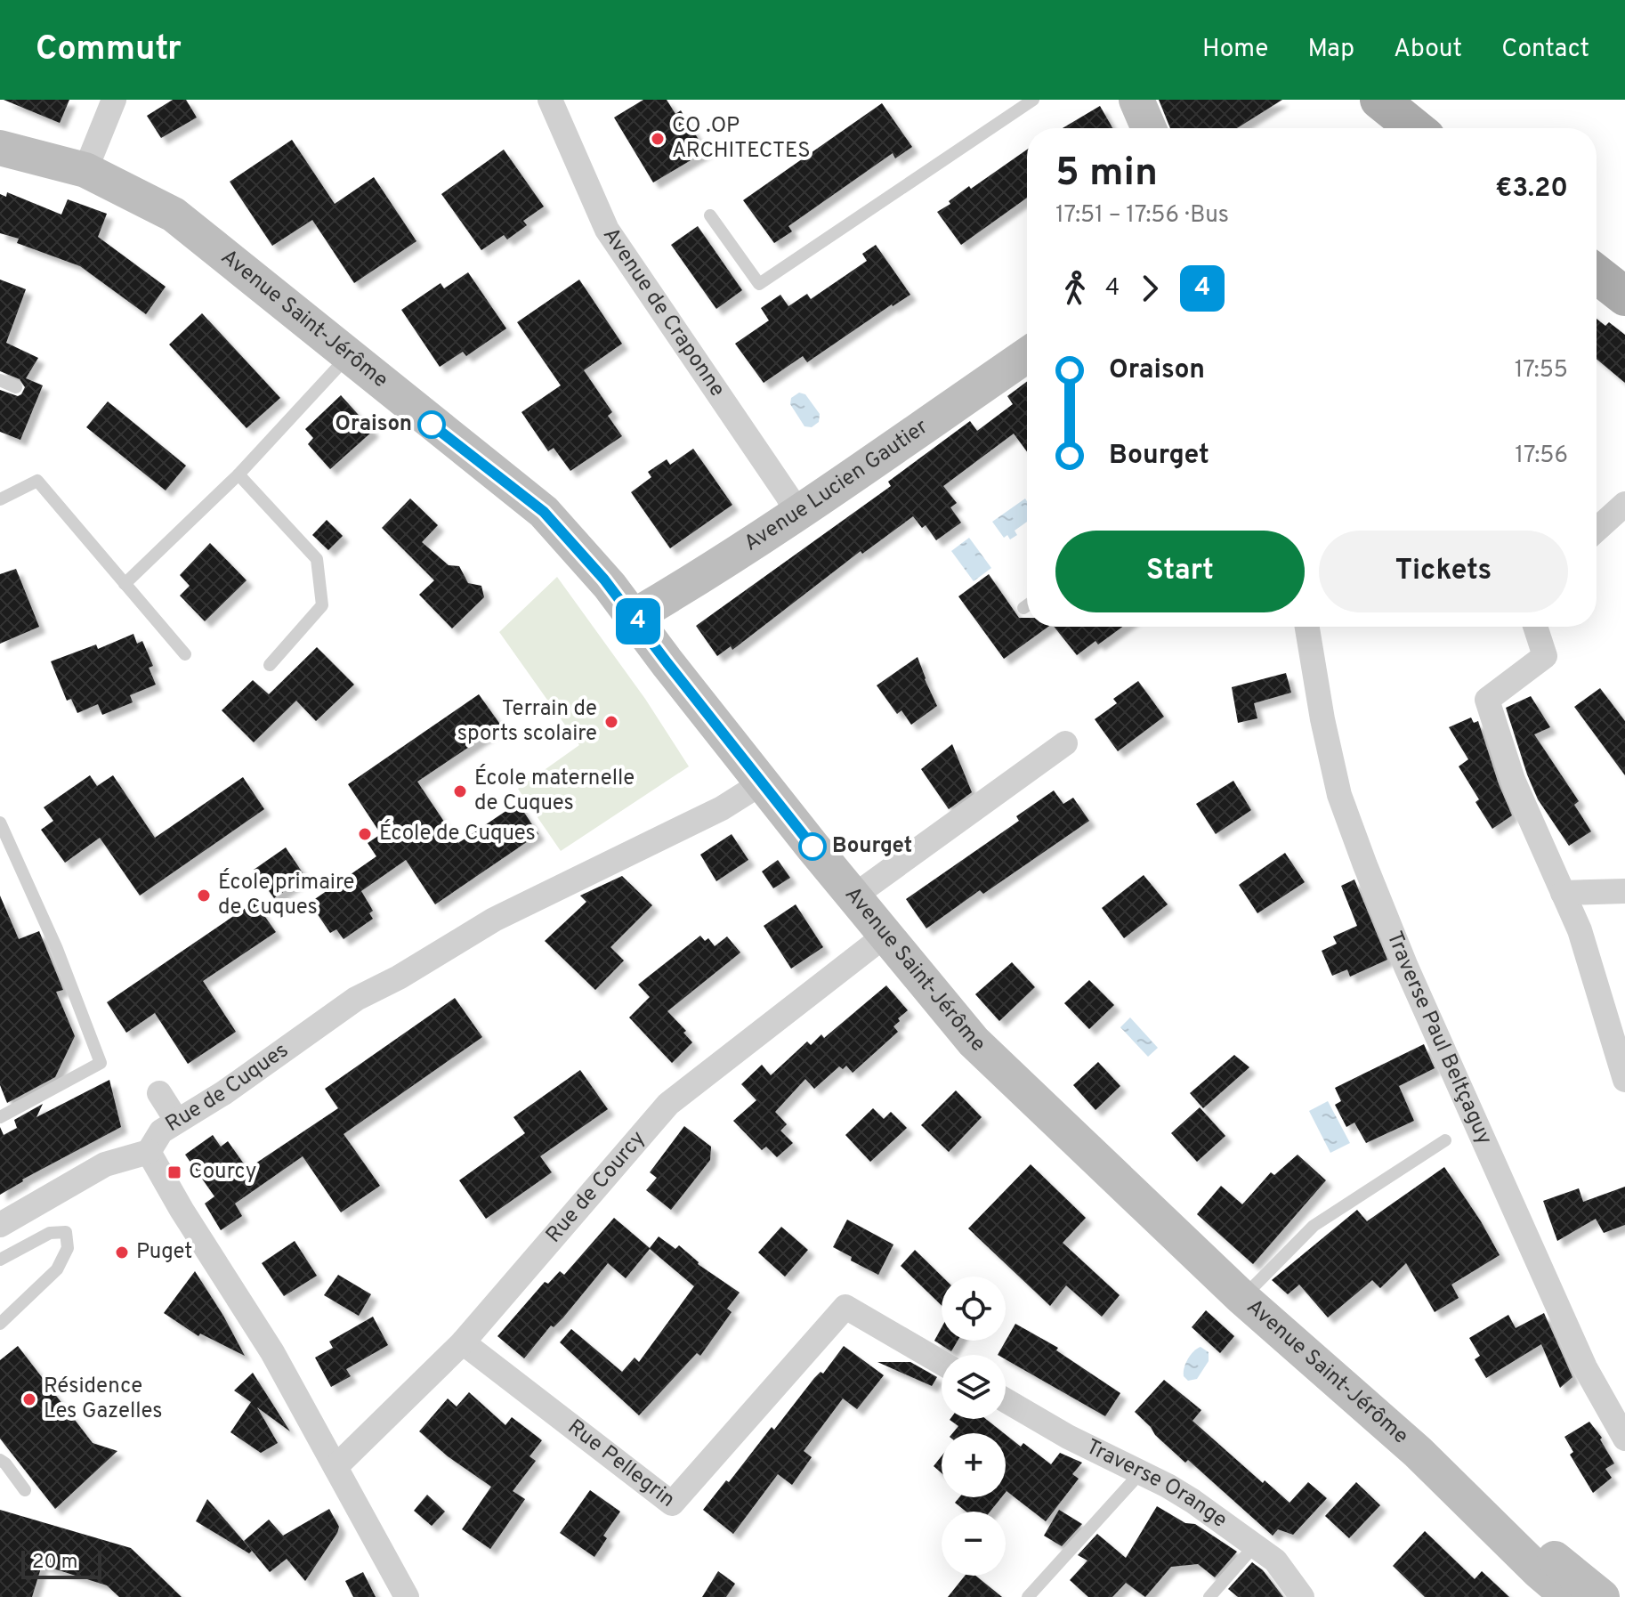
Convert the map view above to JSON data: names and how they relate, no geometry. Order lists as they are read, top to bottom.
{
  "streets": {
    "street": [
      "Avenue de Craponne",
      "Avenue Saint-Jérôme",
      "Avenue Lucien Gautier",
      "Traverse Paul Beltçaguy",
      "Rue de Cuques",
      "Rue de Courcy",
      "Rue Pellegrin",
      "Traverse Orange"
    ]
  },
  "crossings": [
    ["Avenue de Craponne", "Avenue Lucien Gautier"],
    ["Avenue Saint-Jérôme", "Avenue Lucien Gautier"],
    ["Avenue Saint-Jérôme", "Rue de Cuques"],
    ["Avenue Saint-Jérôme", "Rue de Courcy"],
    ["Rue de Cuques", "Rue de Courcy"],
    ["Rue de Courcy", "Rue Pellegrin"]
  ],
  "places": {
    "other": [
      "CO .OP ARCHITECTES",
      "Oraison",
      "Terrain de sports scolaire",
      "École maternelle de Cuques",
      "École de Cuques",
      "Bourget",
      "École primaire de Cuques",
      "Puget",
      "Résidence Les Gazelles"
    ],
    "transit": ["Courcy"]
  },
  "lines": ["bus line 4"],
  "scale_bar": "20 m",
  "page": {
    "header": "Commutr",
    "nav": [
      "Home",
      "Map",
      "About",
      "Contact"
    ],
    "on_map": "4",
    "heading": ["5 min", "17:51 – 17:56 · Bus", "€3.20"],
    "legs": ["4", "4"],
    "list": [
      {
        "name": "Oraison",
        "value": "17:55"
      },
      {
        "name": "Bourget",
        "value": "17:56"
      }
    ],
    "buttons": ["Start", "Tickets"],
    "map_buttons": ["+", "−"],
    "scale": "20 m"
  }
}
